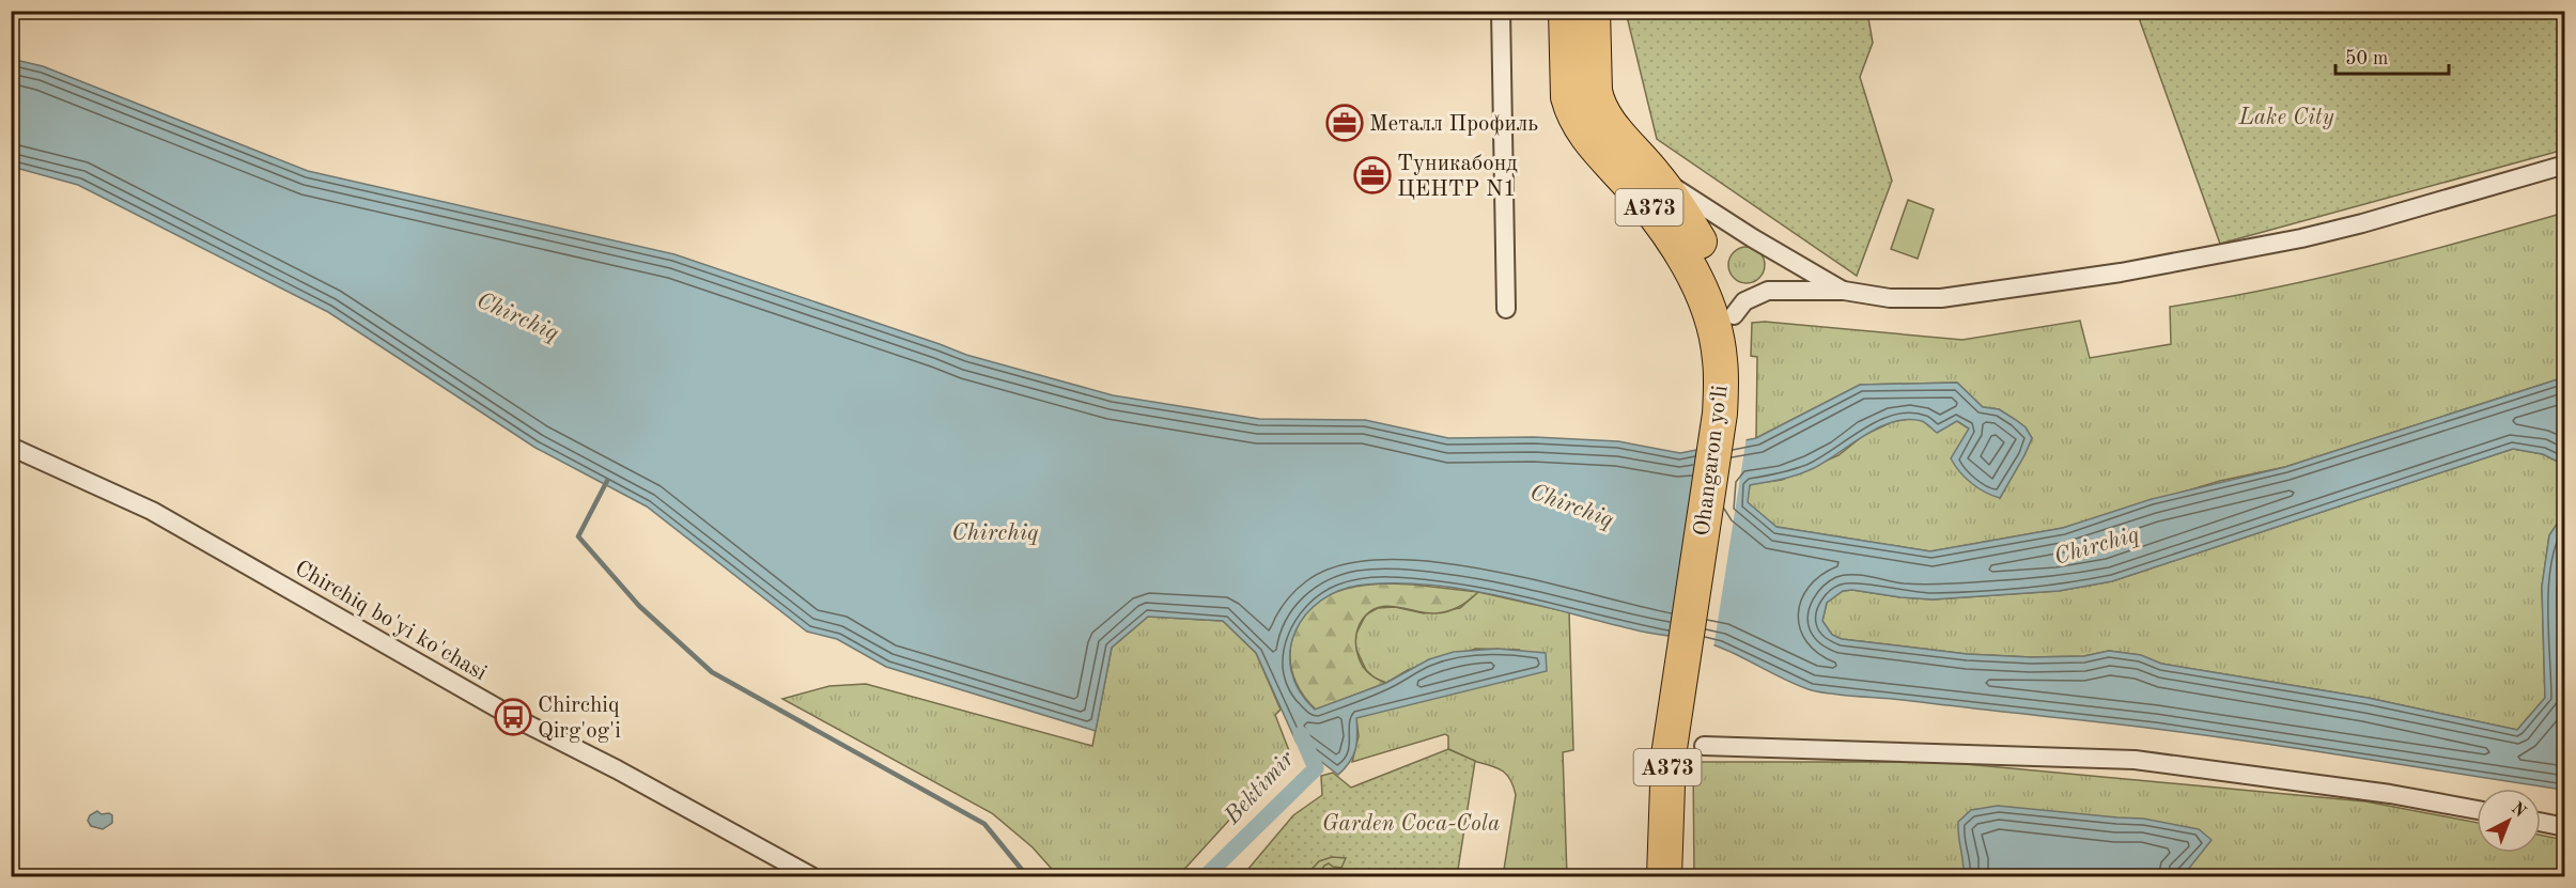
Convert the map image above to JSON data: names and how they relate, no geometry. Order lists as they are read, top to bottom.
{
  "streets": {
    "highway": ["A373", "Ohangaron yoʻli"],
    "street": ["Chirchiq bo'yi ko'chasi"]
  },
  "water": ["Chirchiq", "Bektimir"],
  "parks": ["Lake City", "Garden Coca-Cola"],
  "places": {
    "office": ["Металл Профиль", "Туникабонд ЦЕНТР N1"],
    "bus stop": ["Chirchiq Qirg'og'i"]
  },
  "scale_bar": "50 m",
  "north": "top right"
}
